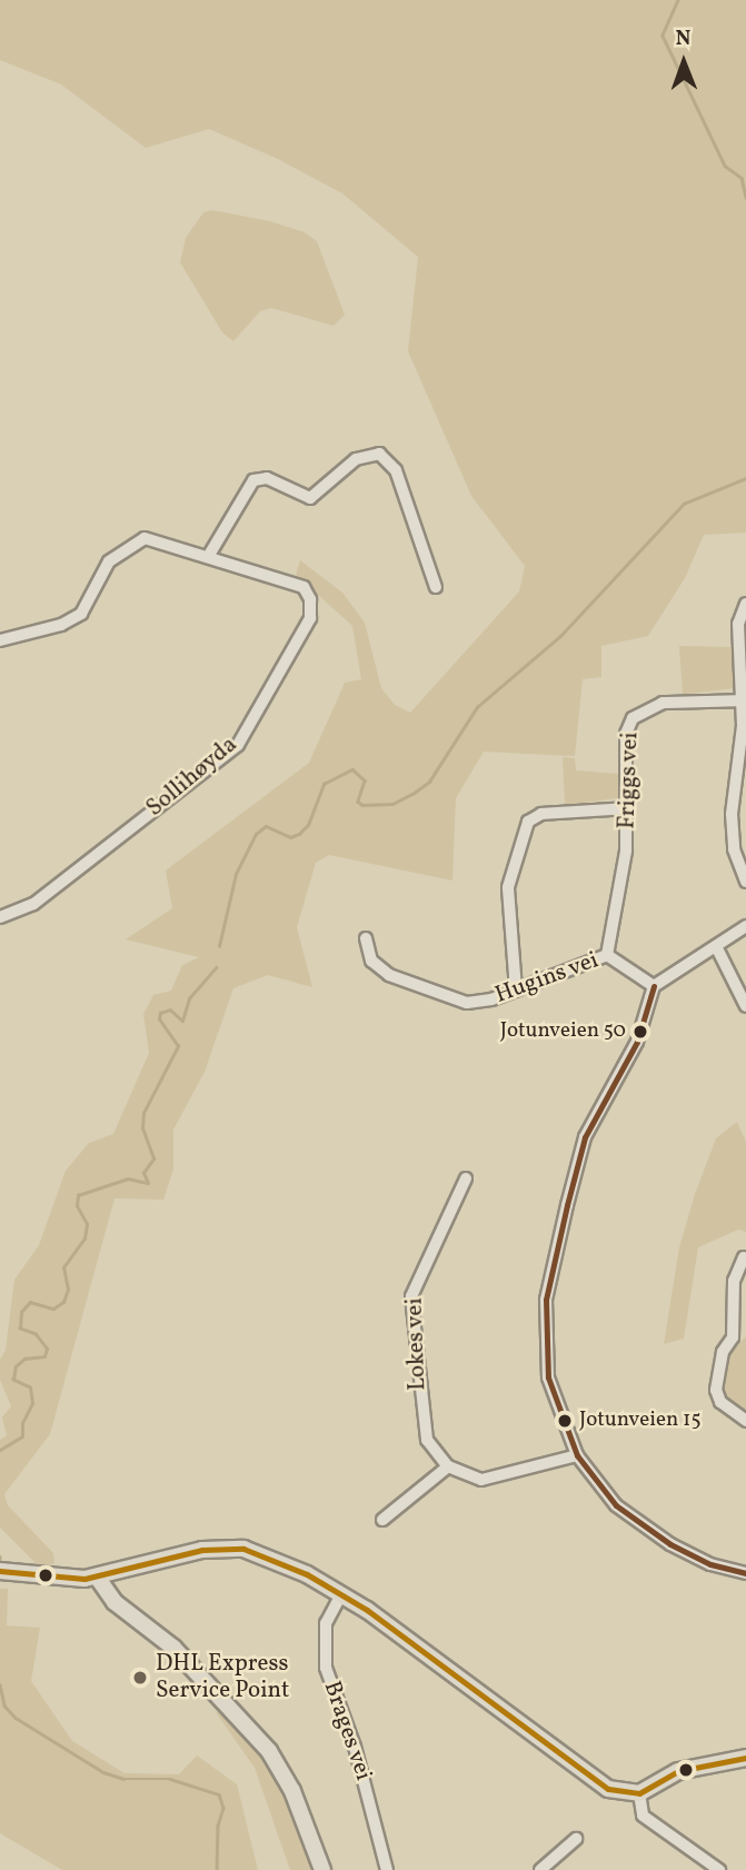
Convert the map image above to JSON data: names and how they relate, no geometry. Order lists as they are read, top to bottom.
{
  "streets": {
    "street": [
      "Sollihøyda",
      "Friggs vei",
      "Hugins vei",
      "Lokes vei",
      "Brages vei"
    ]
  },
  "crossings": [
    ["Friggs vei", "Hugins vei"]
  ],
  "places": ["Jotunveien 50", "Jotunveien 15", "DHL Express Service Point"],
  "north": "top"
}
